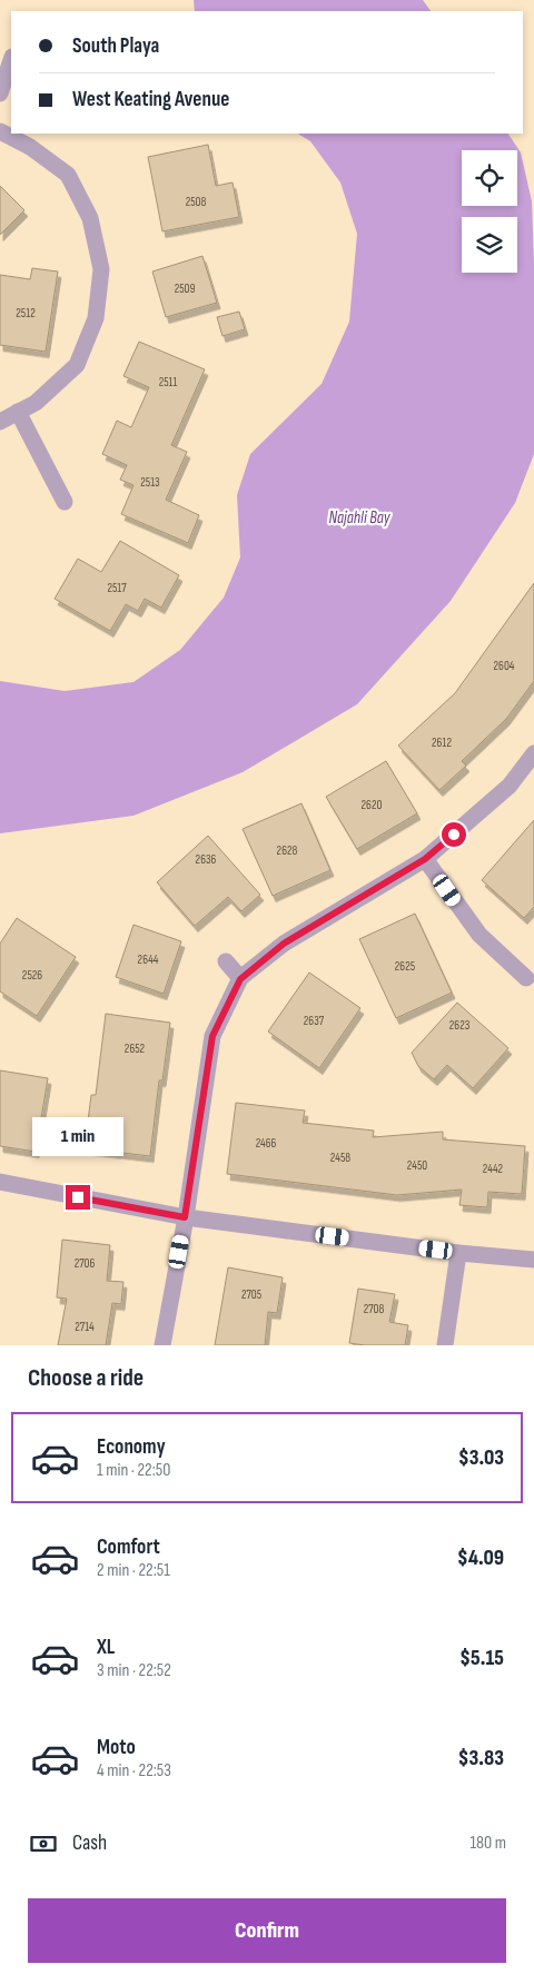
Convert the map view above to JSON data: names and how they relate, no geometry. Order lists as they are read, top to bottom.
{
  "water": ["Najahli Bay"],
  "house_numbers": [
    "2508",
    "2509",
    "2512",
    "2511",
    "2513",
    "2517",
    "2604",
    "2612",
    "2620",
    "2628",
    "2636",
    "2644",
    "2625",
    "2526",
    "2637",
    "2623",
    "2652",
    "2466",
    "2458",
    "2450",
    "2442",
    "2706",
    "2705",
    "2708",
    "2714"
  ],
  "page": {
    "banner": ["South Playa", "West Keating Avenue"],
    "bubble": "1 min",
    "heading": "Choose a ride",
    "list": [
      {
        "name": "Economy",
        "note": "1 min · 22:50",
        "value": "$3.03"
      },
      {
        "name": "Comfort",
        "note": "2 min · 22:51",
        "value": "$4.09"
      },
      {
        "name": "XL",
        "note": "3 min · 22:52",
        "value": "$5.15"
      },
      {
        "name": "Moto",
        "note": "4 min · 22:53",
        "value": "$3.83"
      }
    ],
    "pay": ["Cash", "180 m"],
    "buttons": "Confirm"
  }
}
